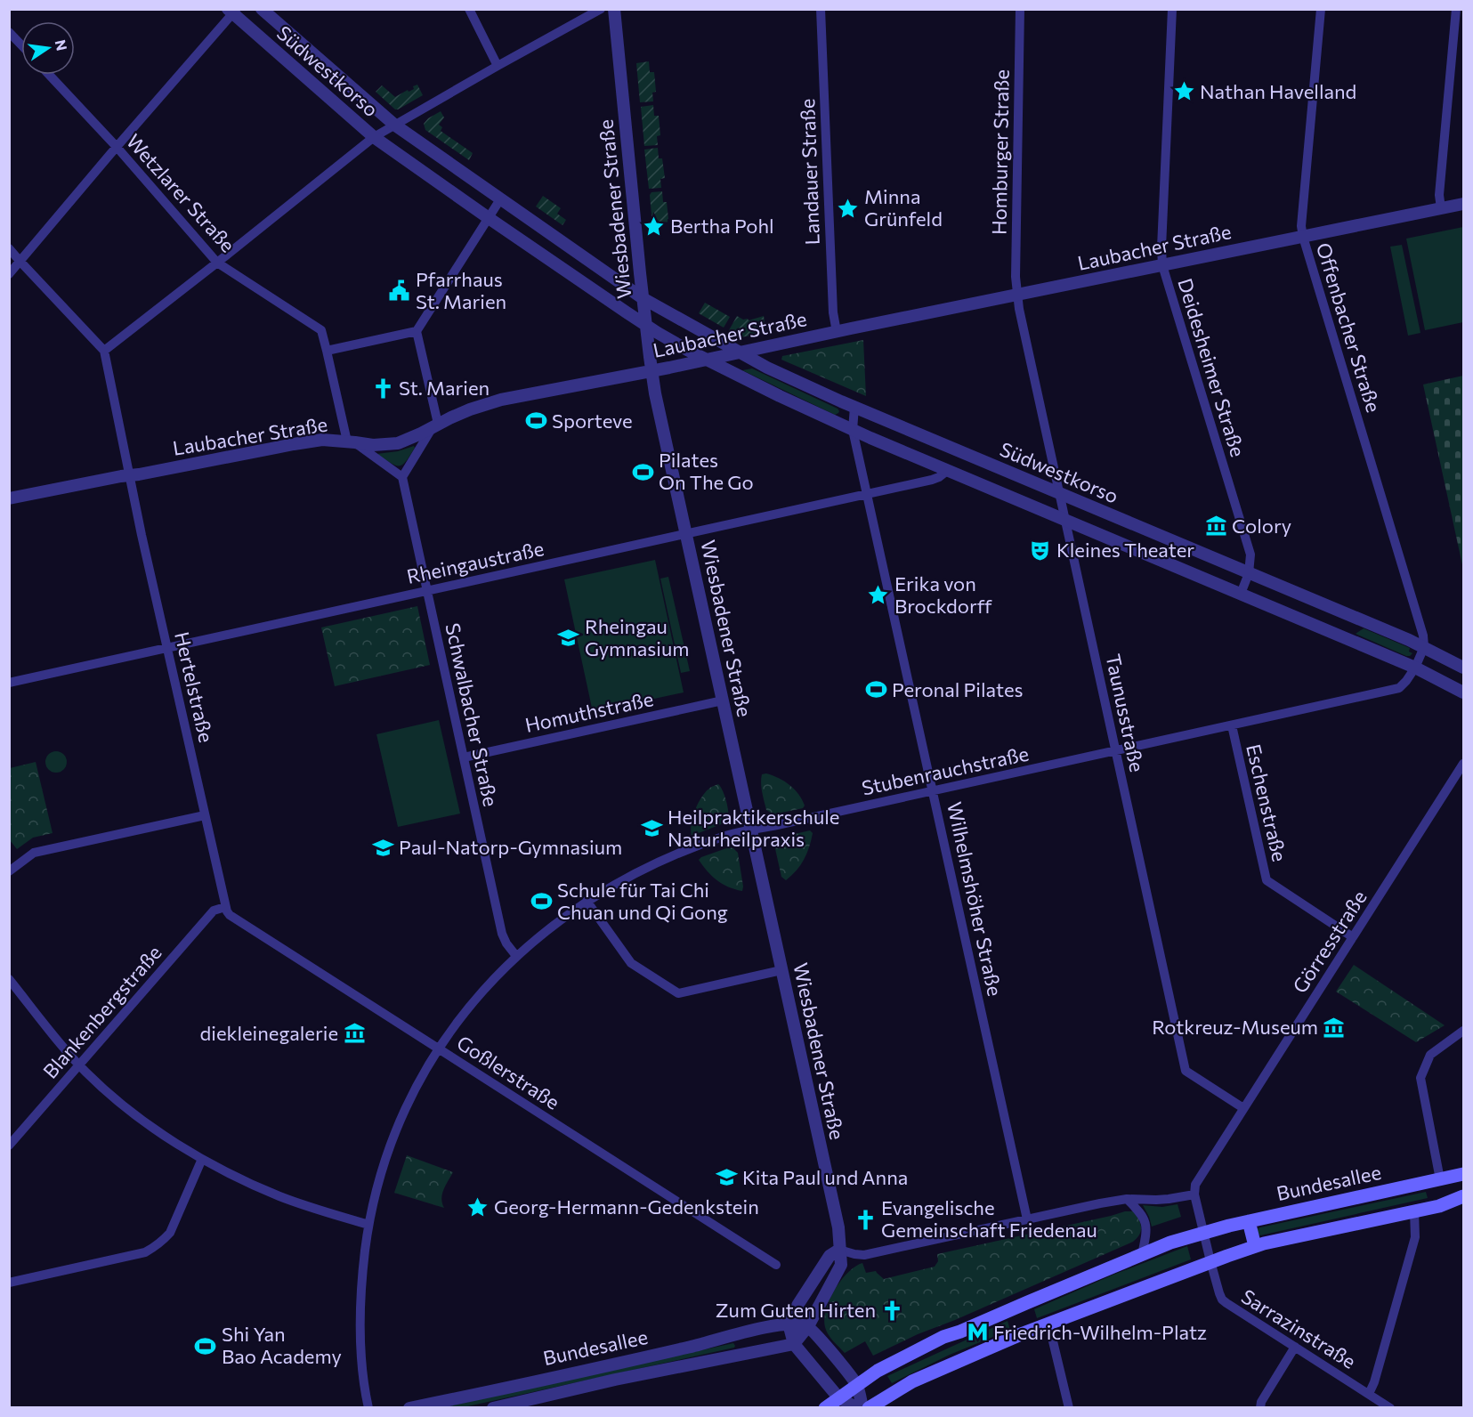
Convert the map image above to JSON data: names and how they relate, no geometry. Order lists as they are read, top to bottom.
{
  "streets": {
    "main road": ["Bundesallee"],
    "street": [
      "Südwestkorso",
      "Homburger Straße",
      "Landauer Straße",
      "Wetzlarer Straße",
      "Wiesbadener Straße",
      "Laubacher Straße",
      "Offenbacher Straße",
      "Deidesheimer Straße",
      "Rheingaustraße",
      "Hertelstraße",
      "Homuthstraße",
      "Taunusstraße",
      "Schwalbacher Straße",
      "Stubenrauchstraße",
      "Eschenstraße",
      "Wilhelmshöher Straße",
      "Görresstraße",
      "Blankenbergstraße",
      "Goßlerstraße",
      "Sarrazinstraße"
    ]
  },
  "crossings": [
    ["Südwestkorso", "Wiesbadener Straße"],
    ["Südwestkorso", "Laubacher Straße"],
    ["Südwestkorso", "Offenbacher Straße"],
    ["Südwestkorso", "Deidesheimer Straße"],
    ["Südwestkorso", "Rheingaustraße"],
    ["Südwestkorso", "Taunusstraße"],
    ["Südwestkorso", "Stubenrauchstraße"],
    ["Südwestkorso", "Wilhelmshöher Straße"],
    ["Homburger Straße", "Laubacher Straße"],
    ["Homburger Straße", "Taunusstraße"],
    ["Landauer Straße", "Laubacher Straße"],
    ["Wetzlarer Straße", "Laubacher Straße"],
    ["Wiesbadener Straße", "Laubacher Straße"],
    ["Wiesbadener Straße", "Rheingaustraße"],
    ["Wiesbadener Straße", "Homuthstraße"],
    ["Wiesbadener Straße", "Stubenrauchstraße"],
    ["Laubacher Straße", "Offenbacher Straße"],
    ["Laubacher Straße", "Deidesheimer Straße"],
    ["Laubacher Straße", "Hertelstraße"],
    ["Laubacher Straße", "Taunusstraße"],
    ["Rheingaustraße", "Hertelstraße"],
    ["Rheingaustraße", "Schwalbacher Straße"],
    ["Rheingaustraße", "Wilhelmshöher Straße"],
    ["Hertelstraße", "Blankenbergstraße"],
    ["Hertelstraße", "Goßlerstraße"],
    ["Homuthstraße", "Schwalbacher Straße"],
    ["Taunusstraße", "Stubenrauchstraße"],
    ["Taunusstraße", "Görresstraße"],
    ["Schwalbacher Straße", "Stubenrauchstraße"],
    ["Stubenrauchstraße", "Eschenstraße"],
    ["Stubenrauchstraße", "Wilhelmshöher Straße"],
    ["Stubenrauchstraße", "Goßlerstraße"],
    ["Eschenstraße", "Görresstraße"],
    ["Blankenbergstraße", "Goßlerstraße"],
    ["Bundesallee", "Sarrazinstraße"]
  ],
  "places": {
    "place": [
      "Nathan Havelland",
      "Minna Grünfeld",
      "Bertha Pohl",
      "Erika von Brockdorff",
      "Georg-Hermann-Gedenkstein"
    ],
    "public building": ["Pfarrhaus St. Marien"],
    "church": ["St. Marien", "Evangelische Gemeinschaft Friedenau", "Zum Guten Hirten"],
    "sports": [
      "Sporteve",
      "Pilates On The Go",
      "Peronal Pilates",
      "Schule für Tai Chi Chuan und Qi Gong",
      "Shi Yan Bao Academy"
    ],
    "museum": ["Colory", "Rotkreuz-Museum", "diekleinegalerie"],
    "theatre": ["Kleines Theater"],
    "school or university": [
      "Rheingau Gymnasium",
      "Heilpraktikerschule Naturheilpraxis",
      "Paul-Natorp-Gymnasium",
      "Kita Paul und Anna"
    ],
    "metro station": ["Friedrich-Wilhelm-Platz"]
  },
  "north": "right"
}
